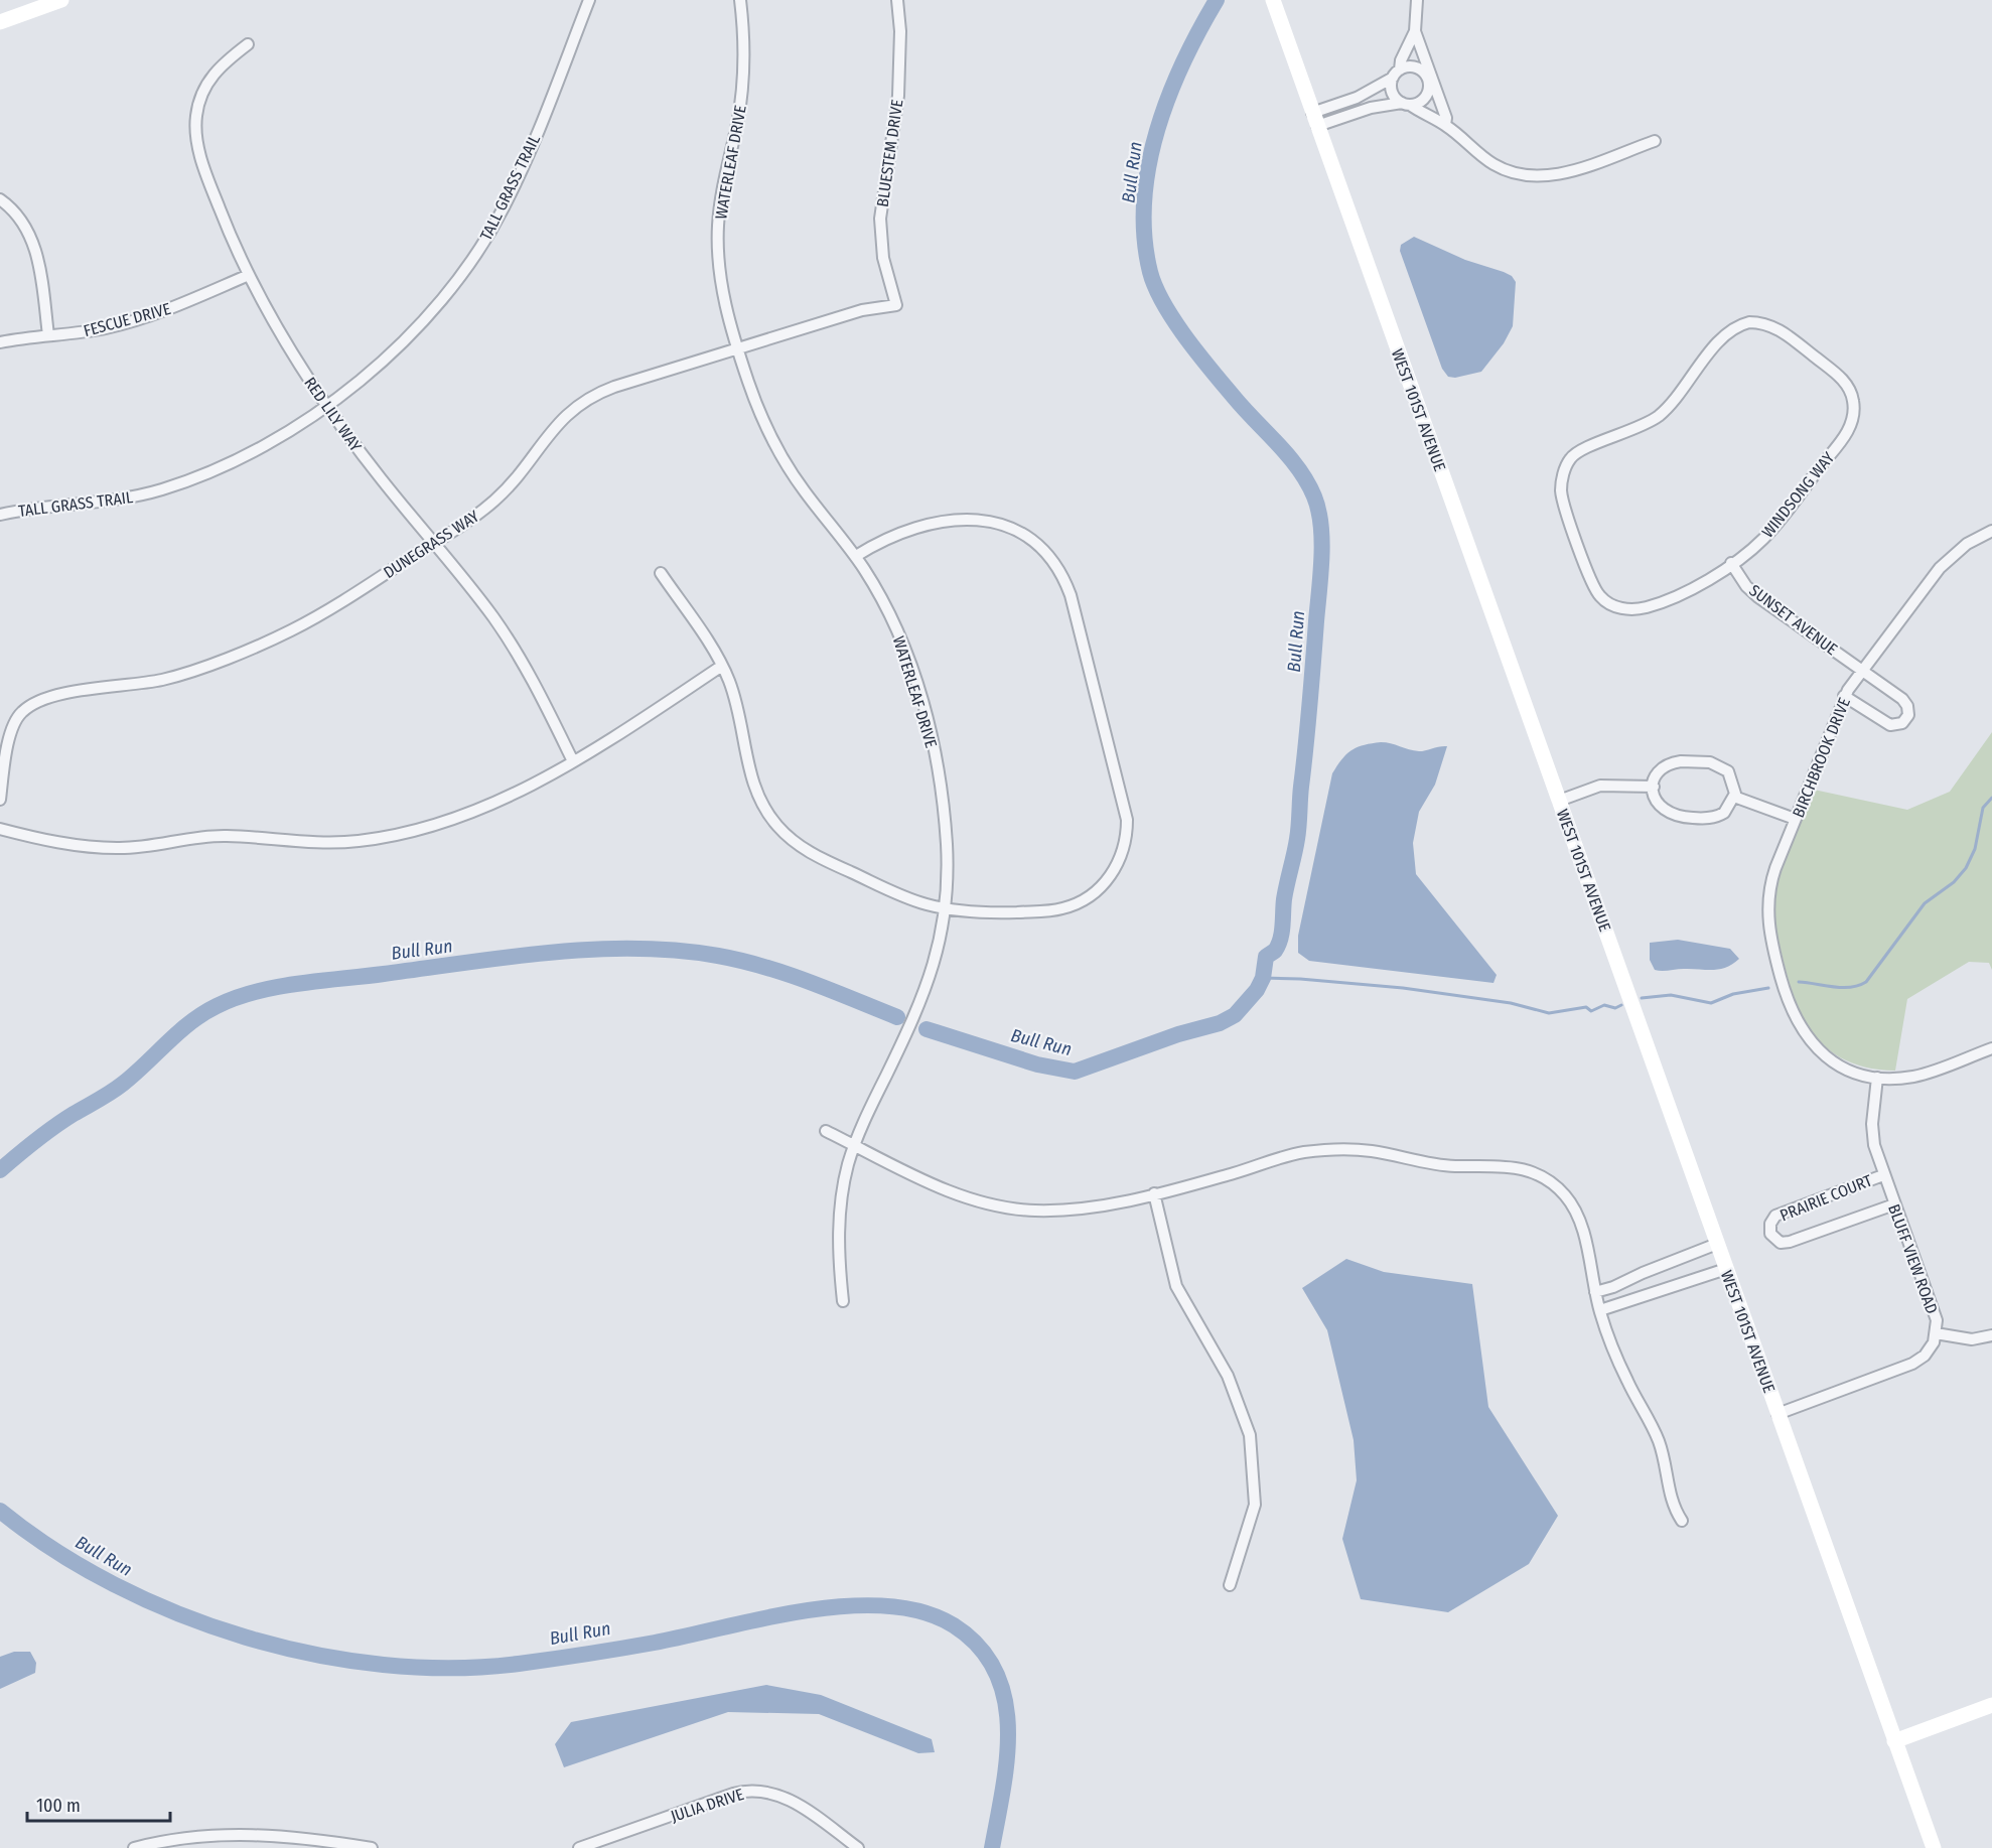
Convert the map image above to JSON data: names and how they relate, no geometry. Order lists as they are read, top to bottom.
{
  "streets": {
    "street": [
      "BLUESTEM DRIVE",
      "WATERLEAF DRIVE",
      "TALL GRASS TRAIL",
      "FESCUE DRIVE",
      "WEST 101ST AVENUE",
      "RED LILY WAY",
      "WINDSONG WAY",
      "DUNEGRASS WAY",
      "SUNSET AVENUE",
      "BIRCHBROOK DRIVE",
      "PRAIRIE COURT",
      "BLUFF VIEW ROAD",
      "JULIA DRIVE"
    ]
  },
  "crossings": [
    ["BLUESTEM DRIVE", "DUNEGRASS WAY"],
    ["WATERLEAF DRIVE", "DUNEGRASS WAY"],
    ["TALL GRASS TRAIL", "RED LILY WAY"],
    ["FESCUE DRIVE", "RED LILY WAY"],
    ["WEST 101ST AVENUE", "BLUFF VIEW ROAD"],
    ["RED LILY WAY", "DUNEGRASS WAY"],
    ["WINDSONG WAY", "SUNSET AVENUE"],
    ["SUNSET AVENUE", "BIRCHBROOK DRIVE"],
    ["BIRCHBROOK DRIVE", "BLUFF VIEW ROAD"],
    ["PRAIRIE COURT", "BLUFF VIEW ROAD"]
  ],
  "water": ["Bull Run"],
  "scale_bar": "100 m"
}
